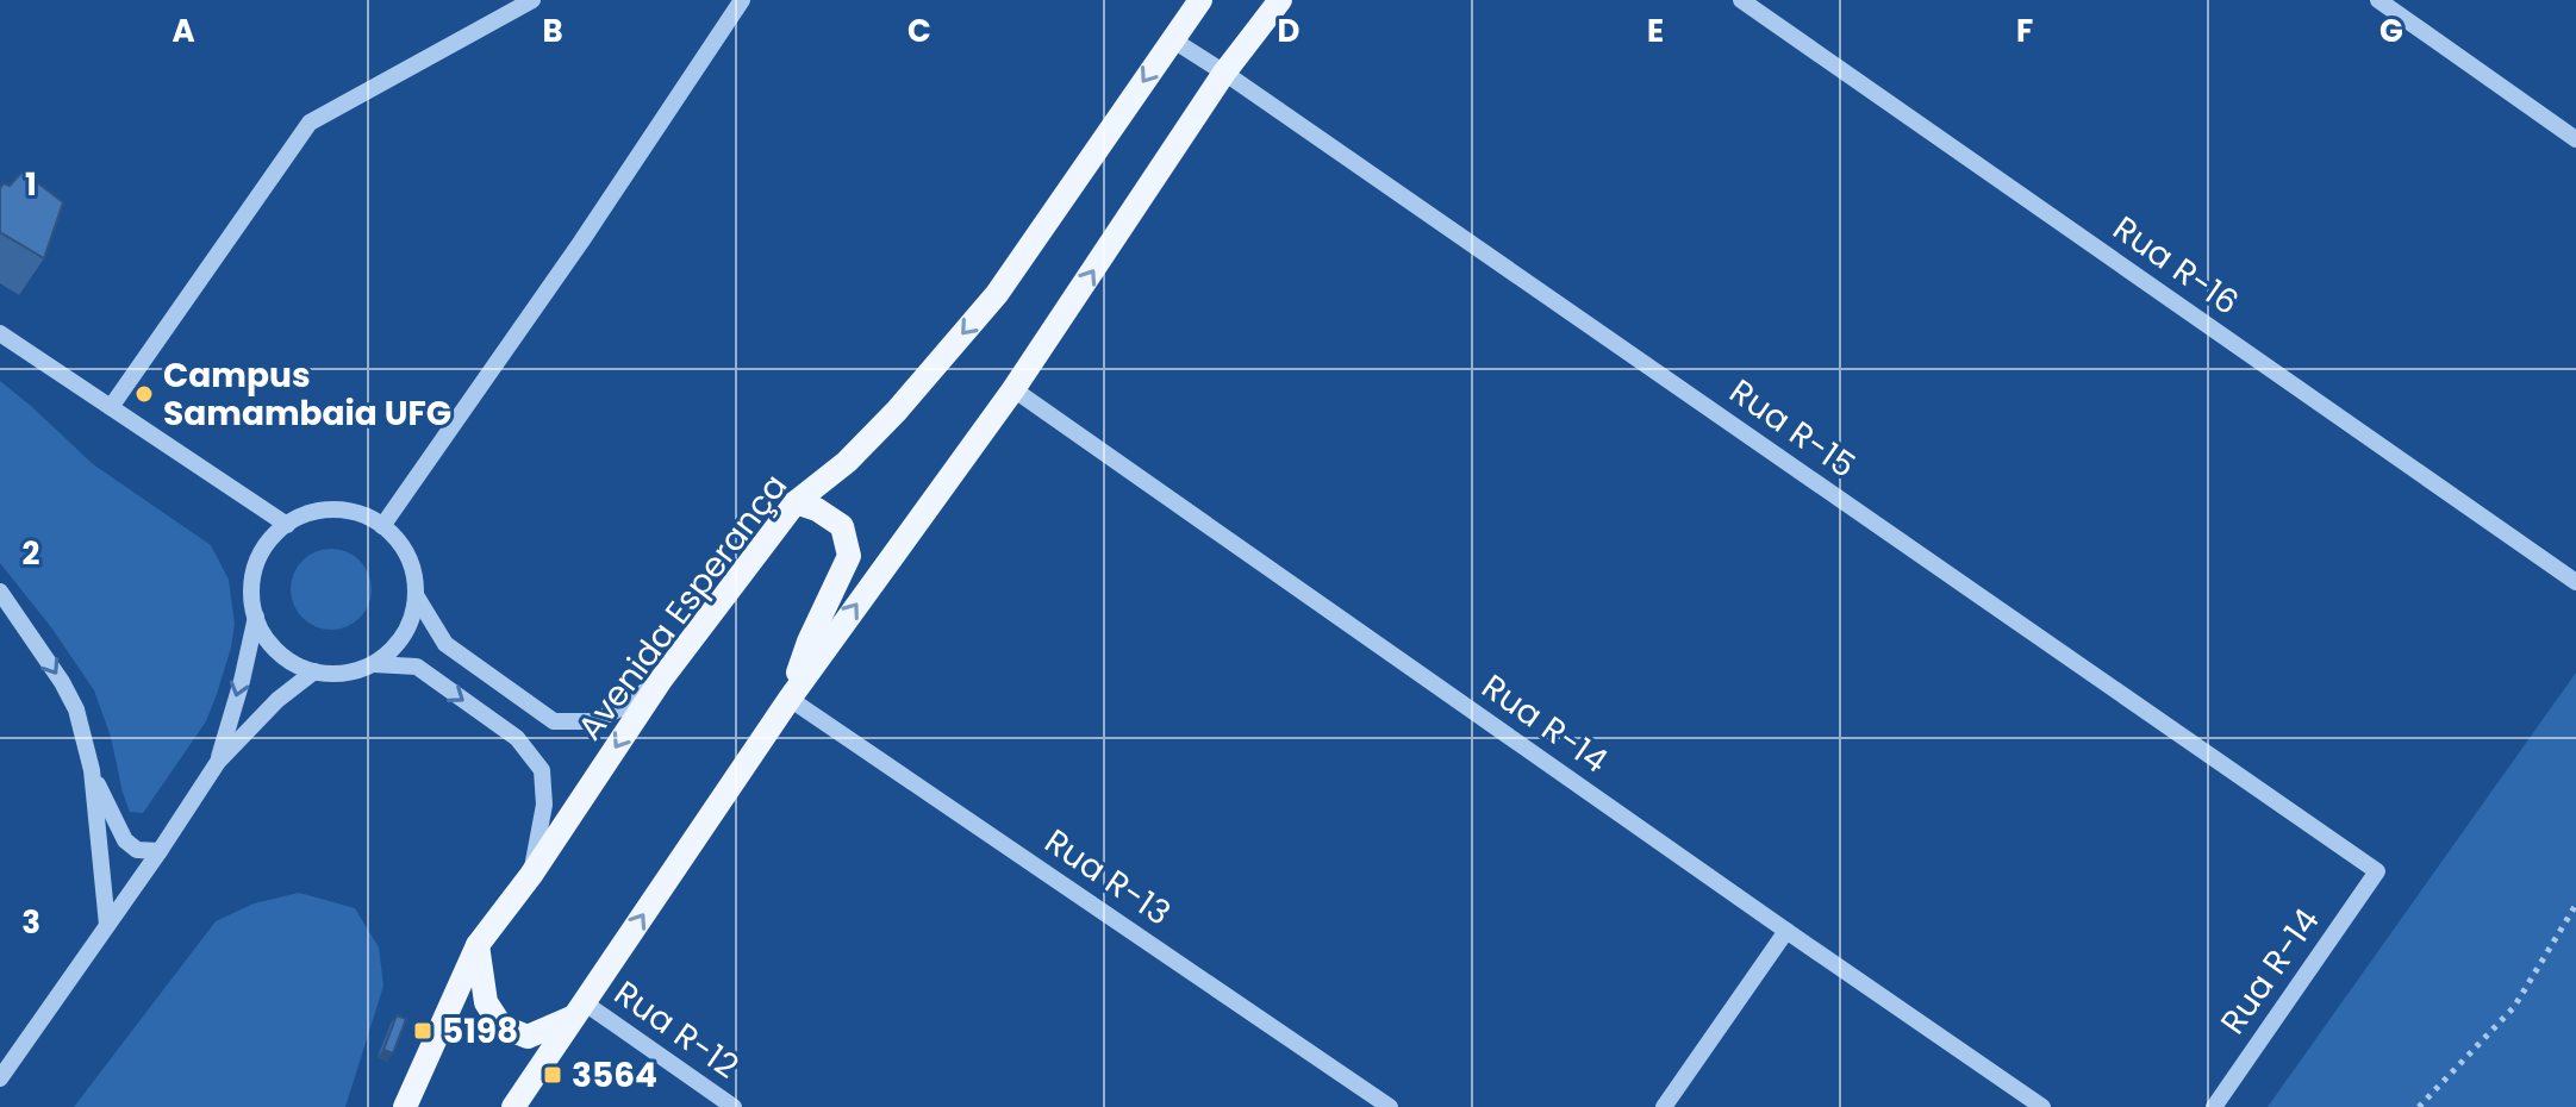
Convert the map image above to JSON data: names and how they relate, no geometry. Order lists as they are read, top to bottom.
{
  "streets": {
    "main road": ["Avenida Esperança"],
    "street": [
      "Rua R-16",
      "Rua R-15",
      "Rua R-14",
      "Rua R-13",
      "Rua R-12"
    ]
  },
  "crossings": [
    ["Rua R-15", "Avenida Esperança"],
    ["Rua R-15", "Rua R-14"]
  ],
  "places": {
    "other": ["Campus Samambaia UFG"],
    "transit": ["5198", "3564"]
  },
  "grid": {
    "columns": [
      "A",
      "B",
      "C",
      "D",
      "E",
      "F",
      "G"
    ],
    "rows": ["1", "2", "3"]
  }
}
